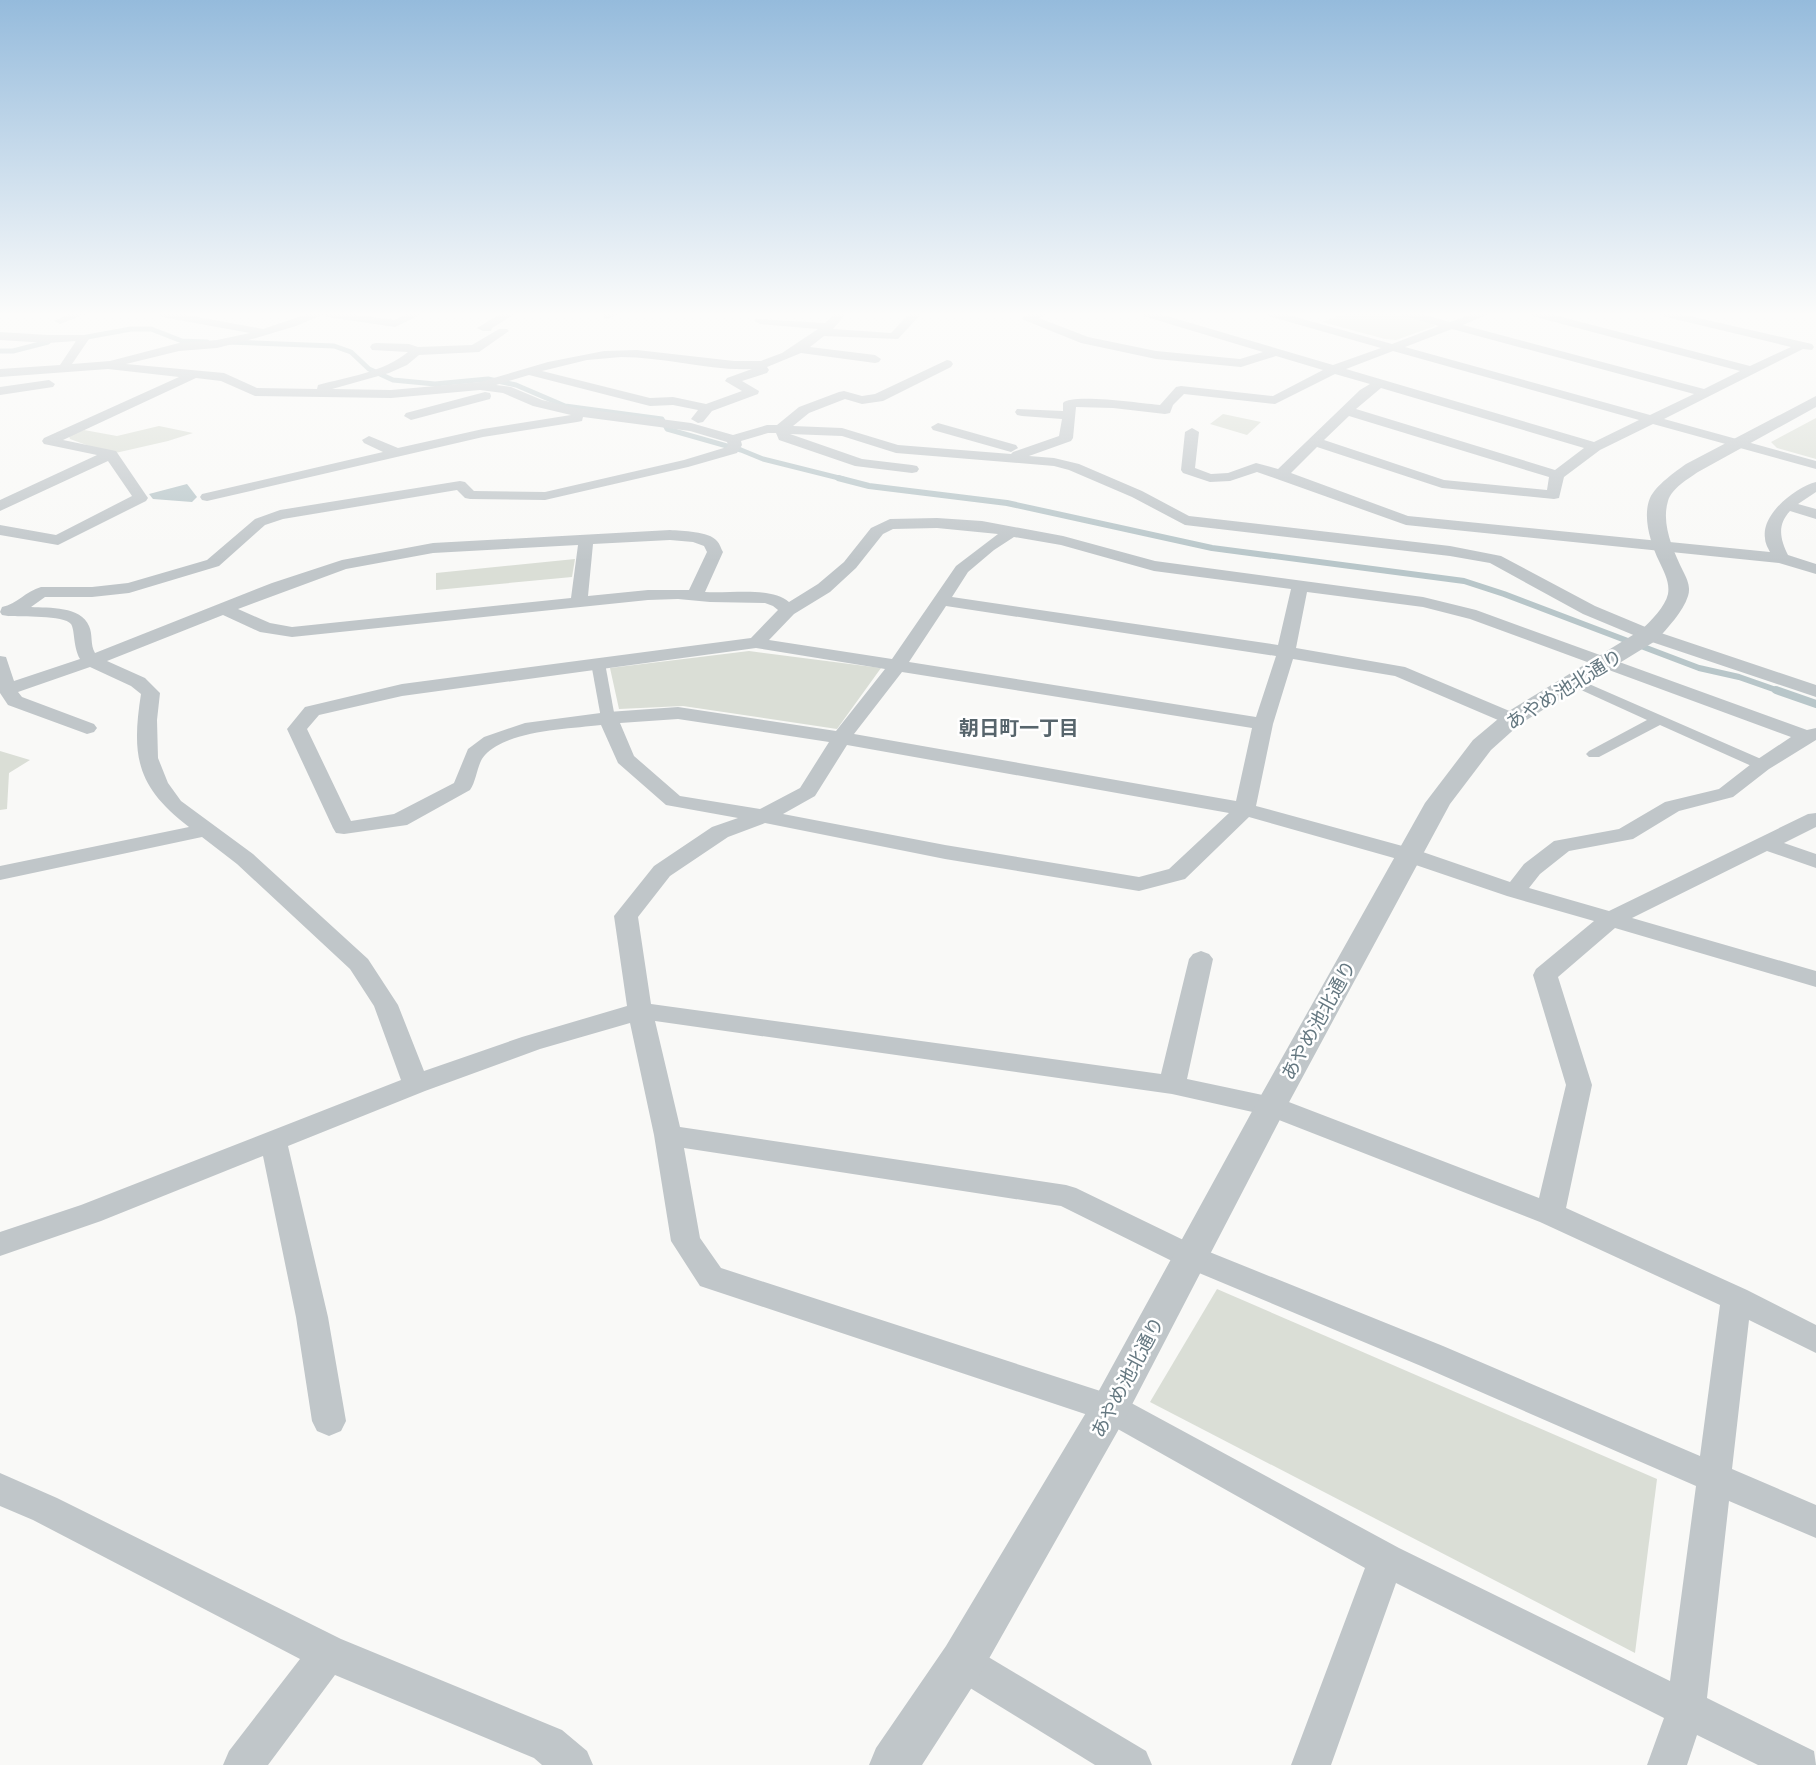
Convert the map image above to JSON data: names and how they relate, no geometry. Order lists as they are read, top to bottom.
{
  "streets": {
    "street": ["あやめ池北通り"]
  },
  "districts": ["朝日町一丁目"]
}
